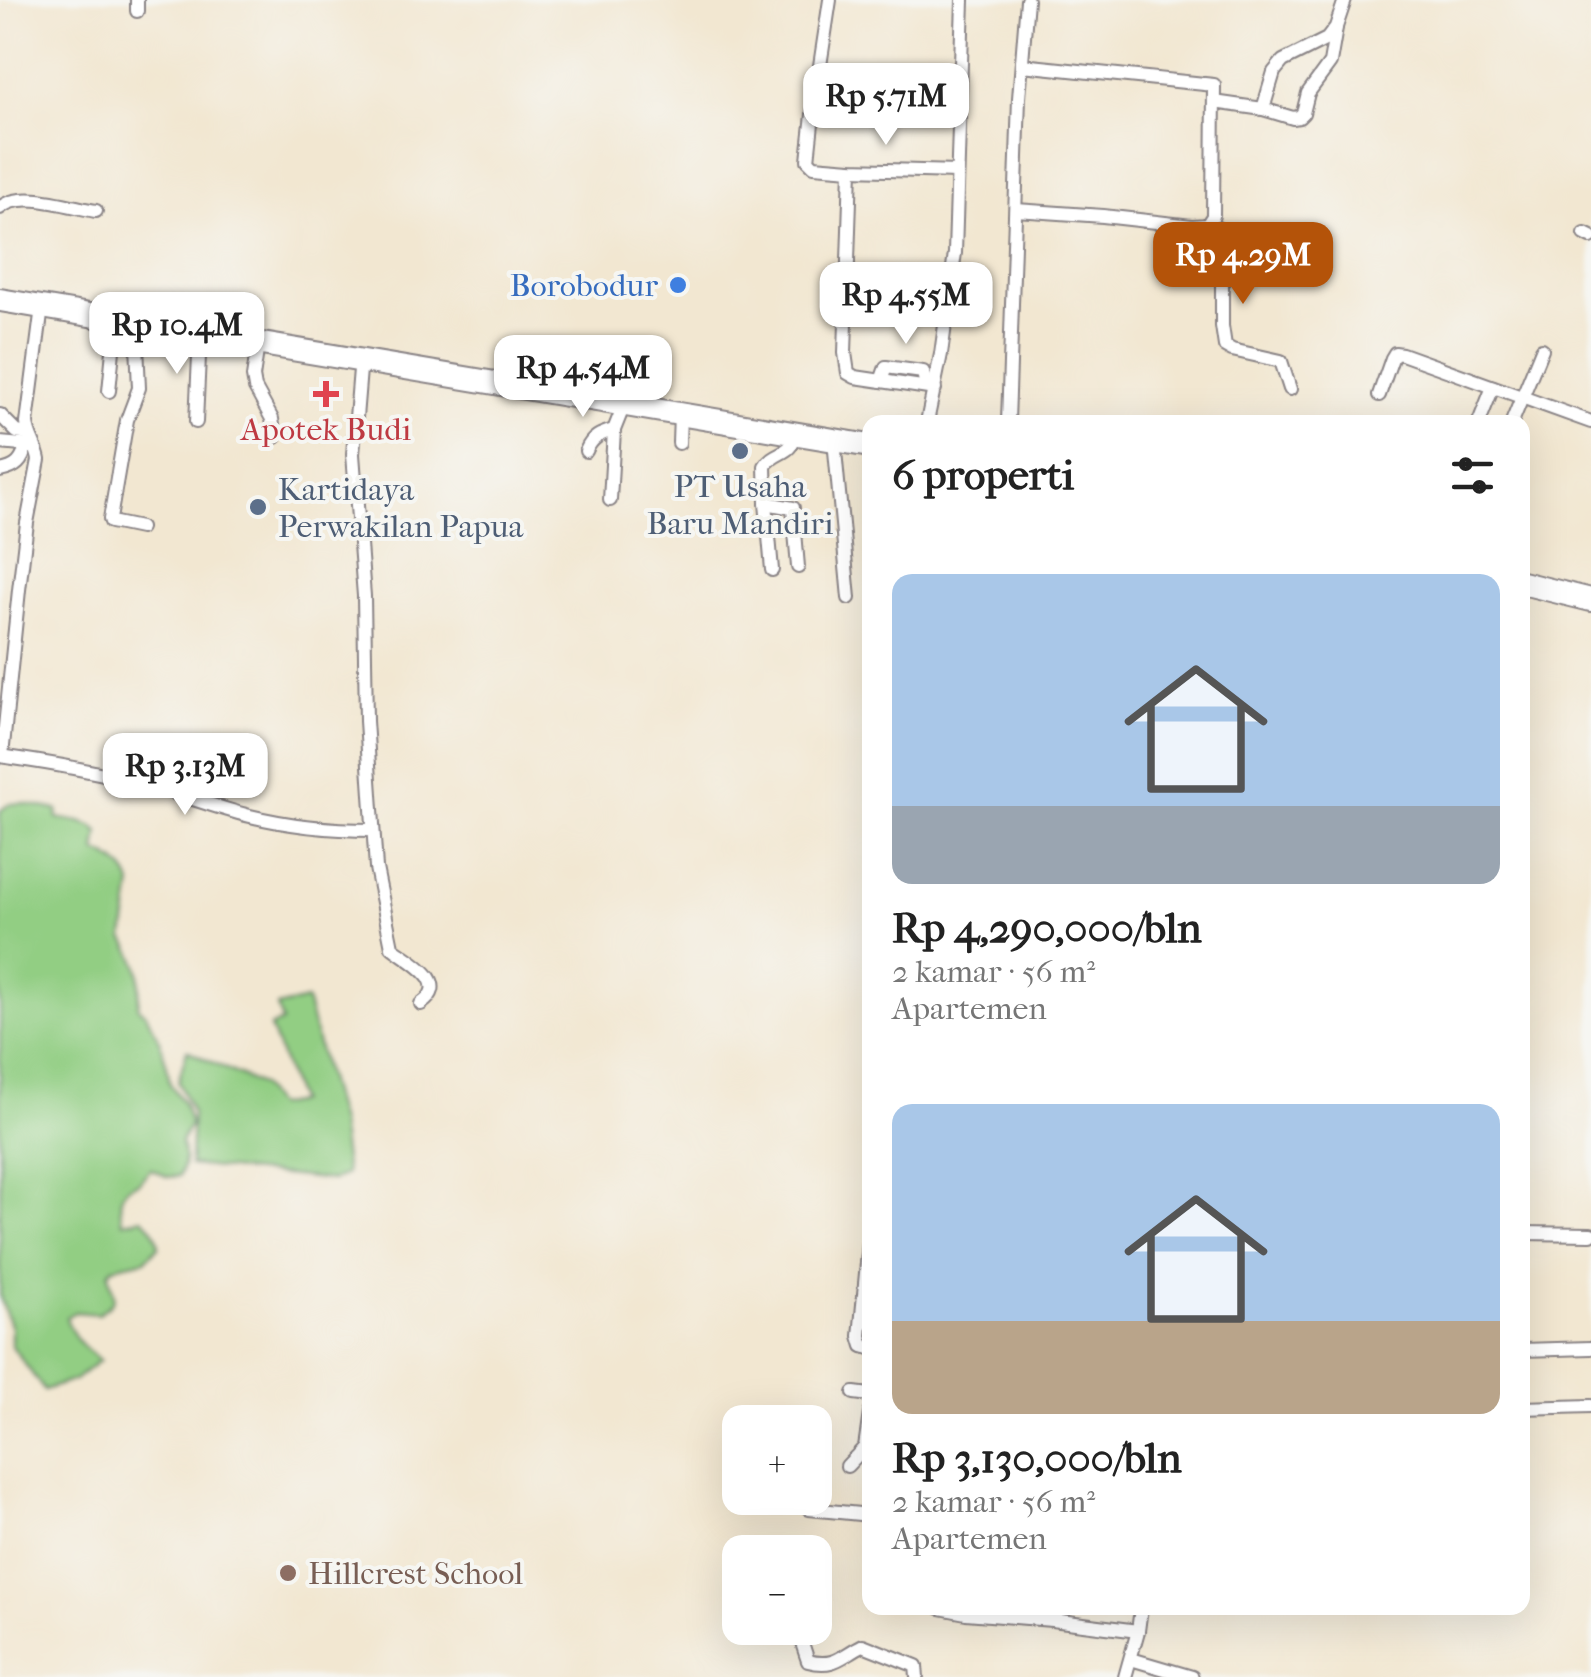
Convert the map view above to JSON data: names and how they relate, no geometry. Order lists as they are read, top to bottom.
{
  "places": {
    "other": [
      "Borobodur",
      "PT Usaha Baru Mandiri",
      "Kartidaya Perwakilan Papua",
      "Hillcrest School"
    ],
    "health": ["Apotek Budi"]
  },
  "page": {
    "price": [
      "Rp 5.71M",
      "Rp 4.29M",
      "Rp 4.55M",
      "Rp 10.4M",
      "Rp 4.54M",
      "Rp 3.13M"
    ],
    "heading": "6 properti",
    "list": [
      {
        "name": "Rp 4,290,000/bln",
        "note": "2 kamar · 56 m² · Apartemen"
      },
      {
        "name": "Rp 3,130,000/bln",
        "note": "2 kamar · 56 m² · Apartemen"
      }
    ],
    "map_buttons": ["+", "−"]
  }
}
